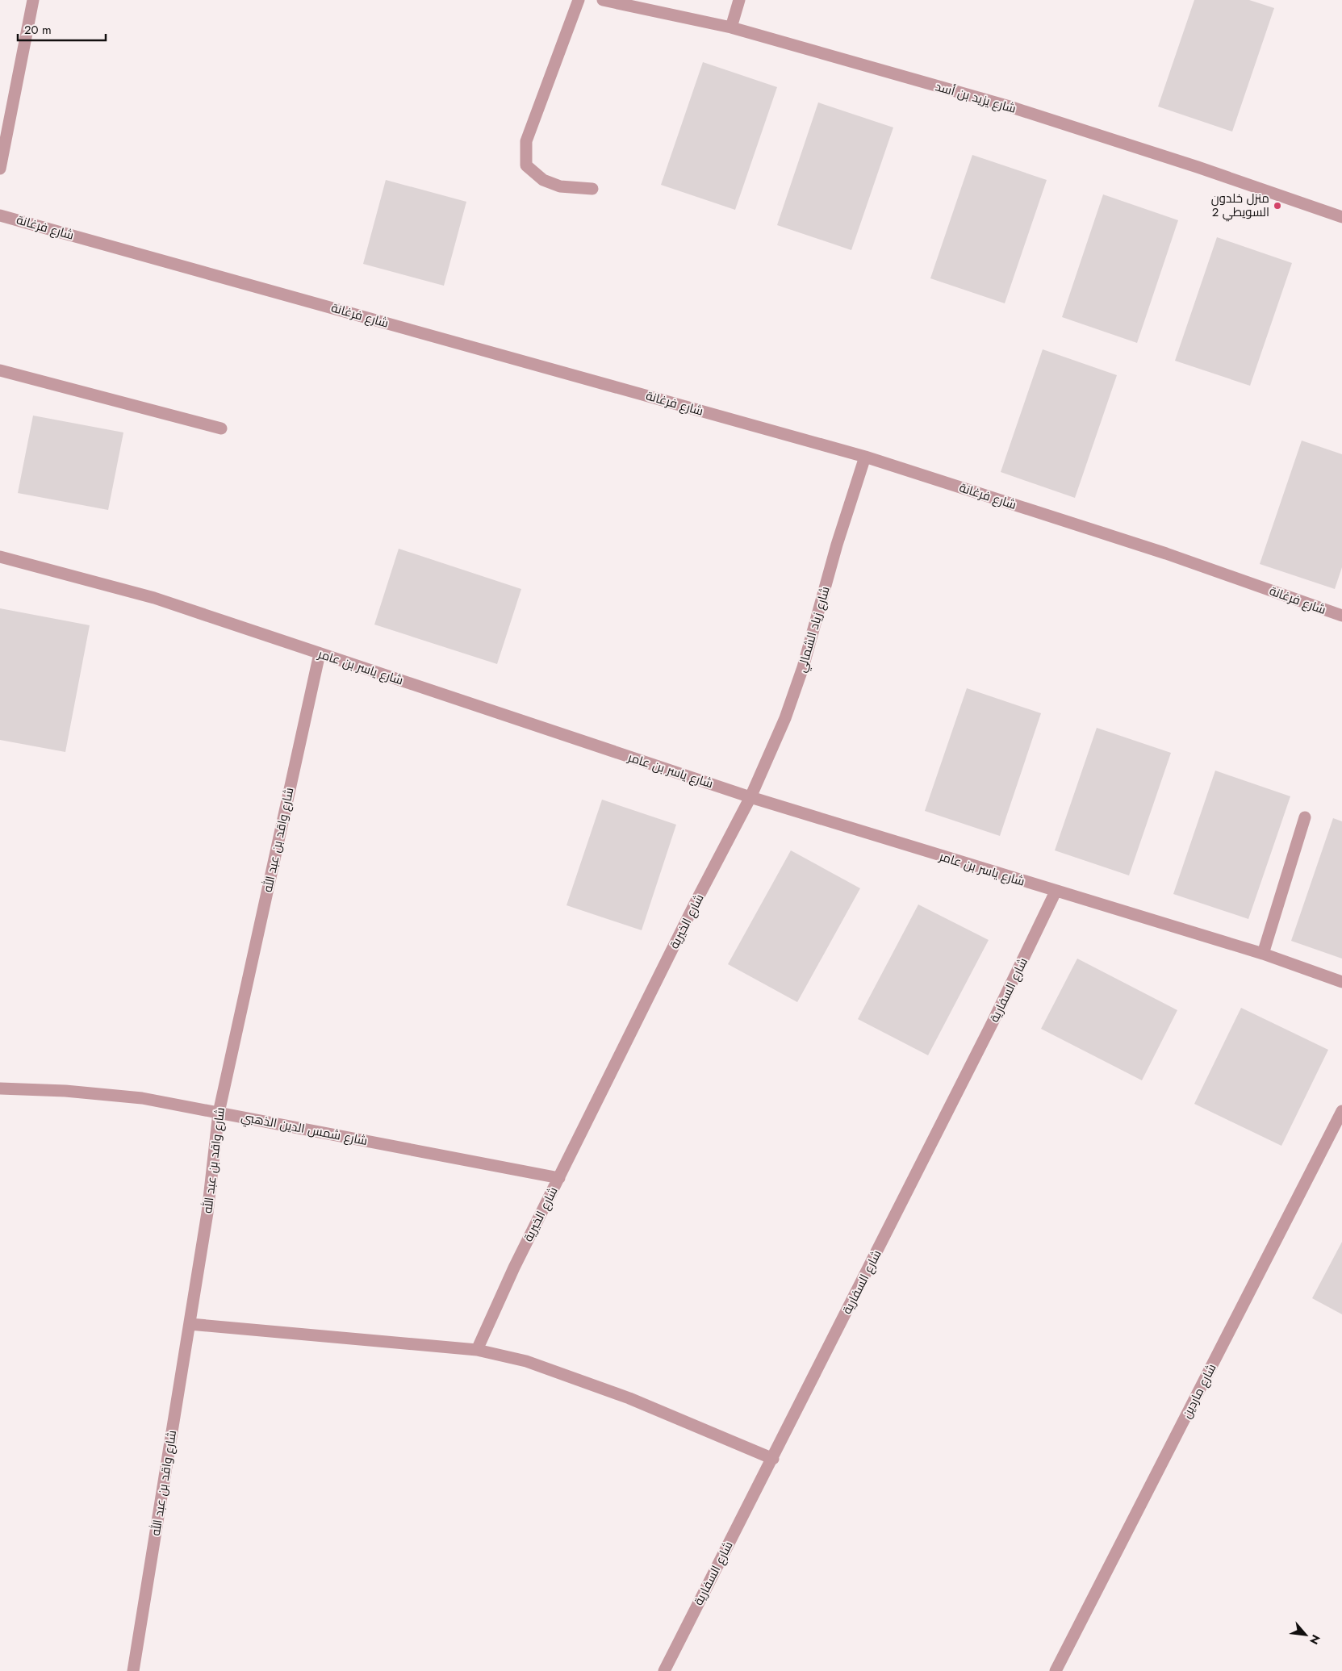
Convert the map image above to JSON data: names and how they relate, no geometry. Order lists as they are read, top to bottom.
{
  "streets": {
    "street": [
      "شارع يزيد بن أسد",
      "شارع فرغانة",
      "شارع زياد الشمالي",
      "شارع ياسر بن عامر",
      "شارع واقد بن عبد الله",
      "شارع الخيرية",
      "شارع السفارية",
      "شارع شمس الدين الذهبي",
      "شارع ماردين"
    ]
  },
  "crossings": [
    ["شارع فرغانة", "شارع زياد الشمالي"],
    ["شارع زياد الشمالي", "شارع ياسر بن عامر"],
    ["شارع زياد الشمالي", "شارع الخيرية"],
    ["شارع ياسر بن عامر", "شارع واقد بن عبد الله"],
    ["شارع ياسر بن عامر", "شارع الخيرية"],
    ["شارع ياسر بن عامر", "شارع السفارية"],
    ["شارع واقد بن عبد الله", "شارع شمس الدين الذهبي"],
    ["شارع الخيرية", "شارع شمس الدين الذهبي"]
  ],
  "places": ["منزل خلدون السويطي 2"],
  "scale_bar": "20 m",
  "north": "bottom right"
}
